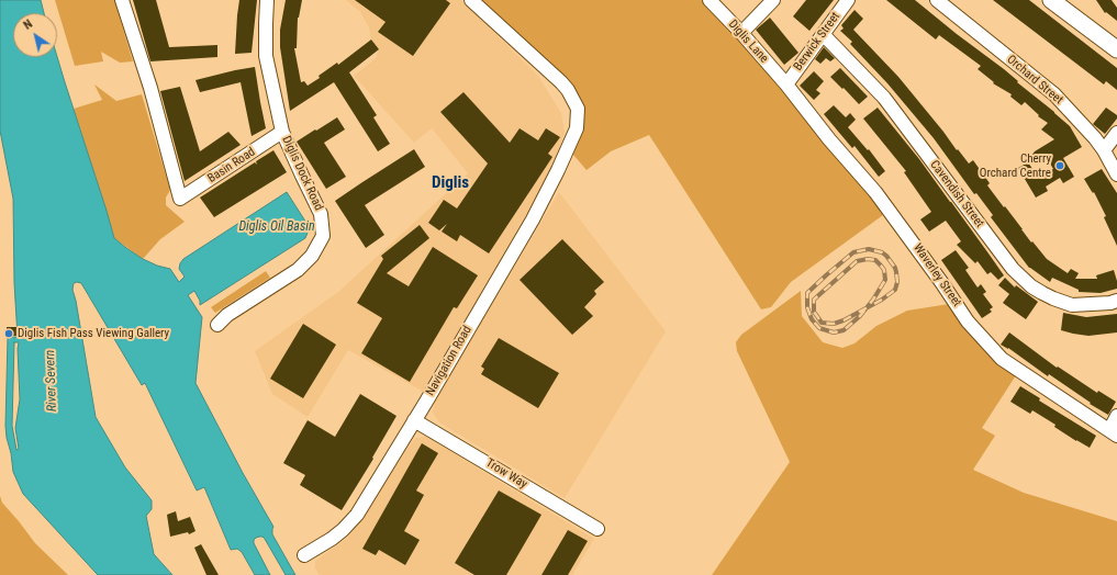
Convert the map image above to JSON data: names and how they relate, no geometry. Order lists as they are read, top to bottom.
{
  "streets": {
    "street": [
      "Diglis Lane",
      "Berwick Street",
      "Orchard Street",
      "Basin Road",
      "Diglis Dock Road",
      "Cavendish Street",
      "Waverley Street",
      "Navigation Road",
      "Trow Way"
    ]
  },
  "crossings": [
    ["Diglis Lane", "Berwick Street"],
    ["Diglis Lane", "Waverley Street"],
    ["Berwick Street", "Cavendish Street"],
    ["Berwick Street", "Waverley Street"],
    ["Basin Road", "Diglis Dock Road"],
    ["Navigation Road", "Trow Way"]
  ],
  "districts": ["Diglis"],
  "water": ["Diglis Oil Basin", "River Severn"],
  "places": ["Cherry Orchard Centre", "Diglis Fish Pass Viewing Gallery"],
  "north": "top left"
}
